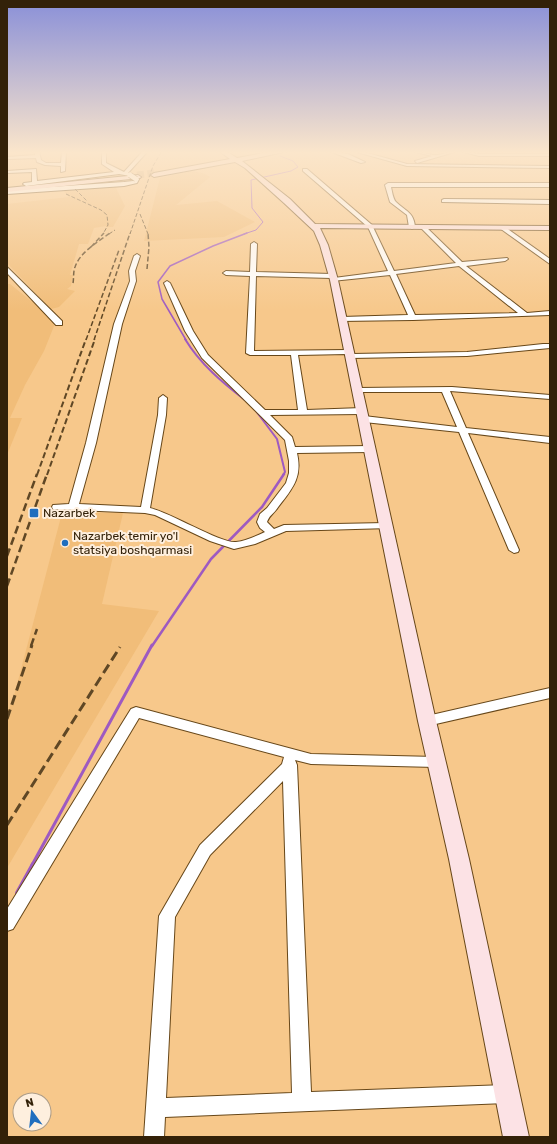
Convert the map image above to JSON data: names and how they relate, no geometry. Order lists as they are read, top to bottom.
{
  "places": {
    "transit": ["Nazarbek"],
    "other": ["Nazarbek temir yo'l statsiya boshqarmasi"]
  },
  "north": "top"
}
